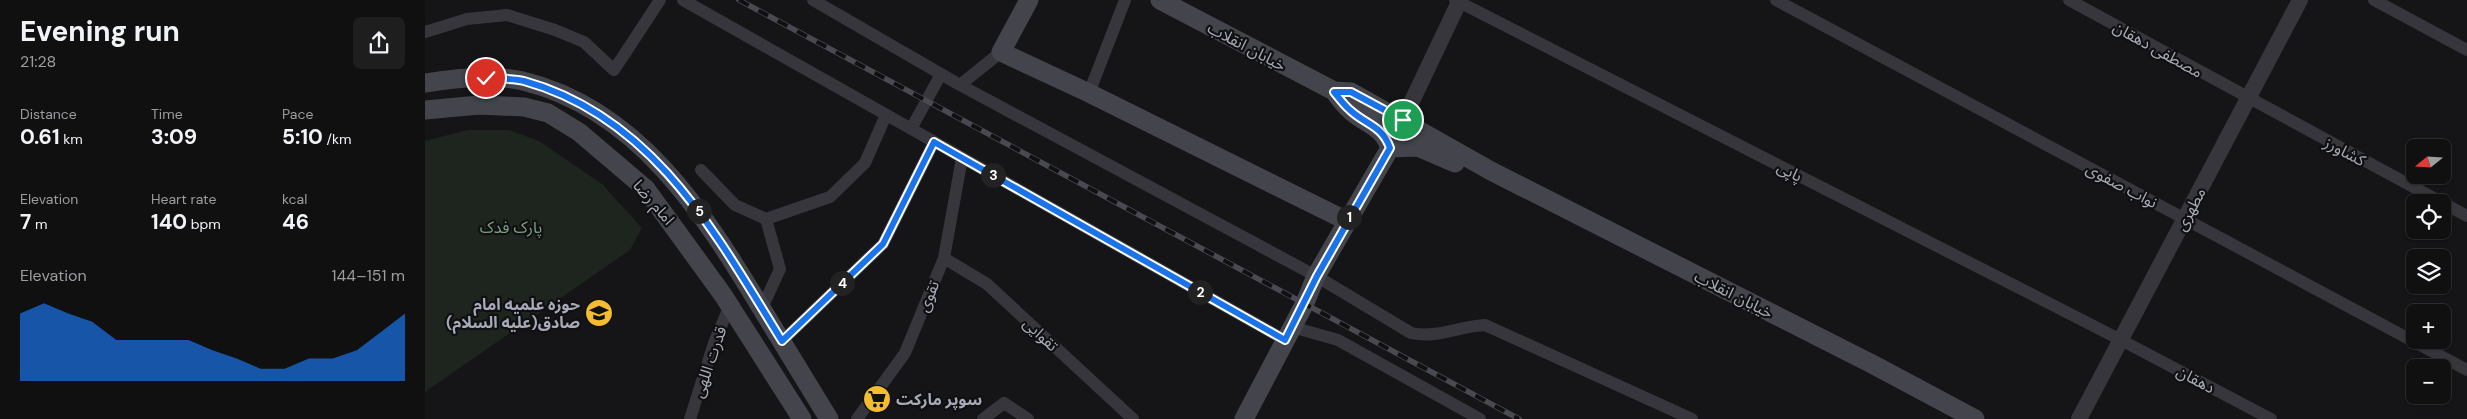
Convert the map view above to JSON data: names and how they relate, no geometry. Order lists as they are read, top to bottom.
{
  "streets": {
    "main road": ["خیابان انقلاب", "امام رضا"],
    "street": [
      "مصطفی دهقان",
      "کشاورز",
      "پاپی",
      "نواب صفوی",
      "مطهری",
      "تقوی",
      "تقوایی",
      "قدرت اللهی",
      "دهقان"
    ]
  },
  "crossings": [
    ["مصطفی دهقان", "کشاورز"],
    ["مصطفی دهقان", "مطهری"],
    ["کشاورز", "مطهری"],
    ["پاپی", "مطهری"],
    ["پاپی", "دهقان"],
    ["نواب صفوی", "مطهری"],
    ["امام رضا", "قدرت اللهی"],
    ["مطهری", "دهقان"],
    ["تقوی", "تقوایی"]
  ],
  "parks": ["پارک فدک"],
  "places": {
    "school or university": ["حوزه علمیه امام صادق(علیه السلام)"],
    "supermarket": ["سوپر مارکت"]
  },
  "north": "left",
  "page": {
    "heading": ["Evening run", "21:28"],
    "stats": [
      ["Distance", "0.61 km"],
      ["Time", "3:09"],
      ["Pace", "5:10 /km"],
      ["Elevation", "7 m"],
      ["Heart rate", "140 bpm"],
      ["kcal", "46"]
    ],
    "map_buttons": ["+", "−"],
    "pins": [
      "3",
      "5",
      "1",
      "4",
      "2"
    ],
    "chart": ["Elevation", "144–151 m"]
  }
}
